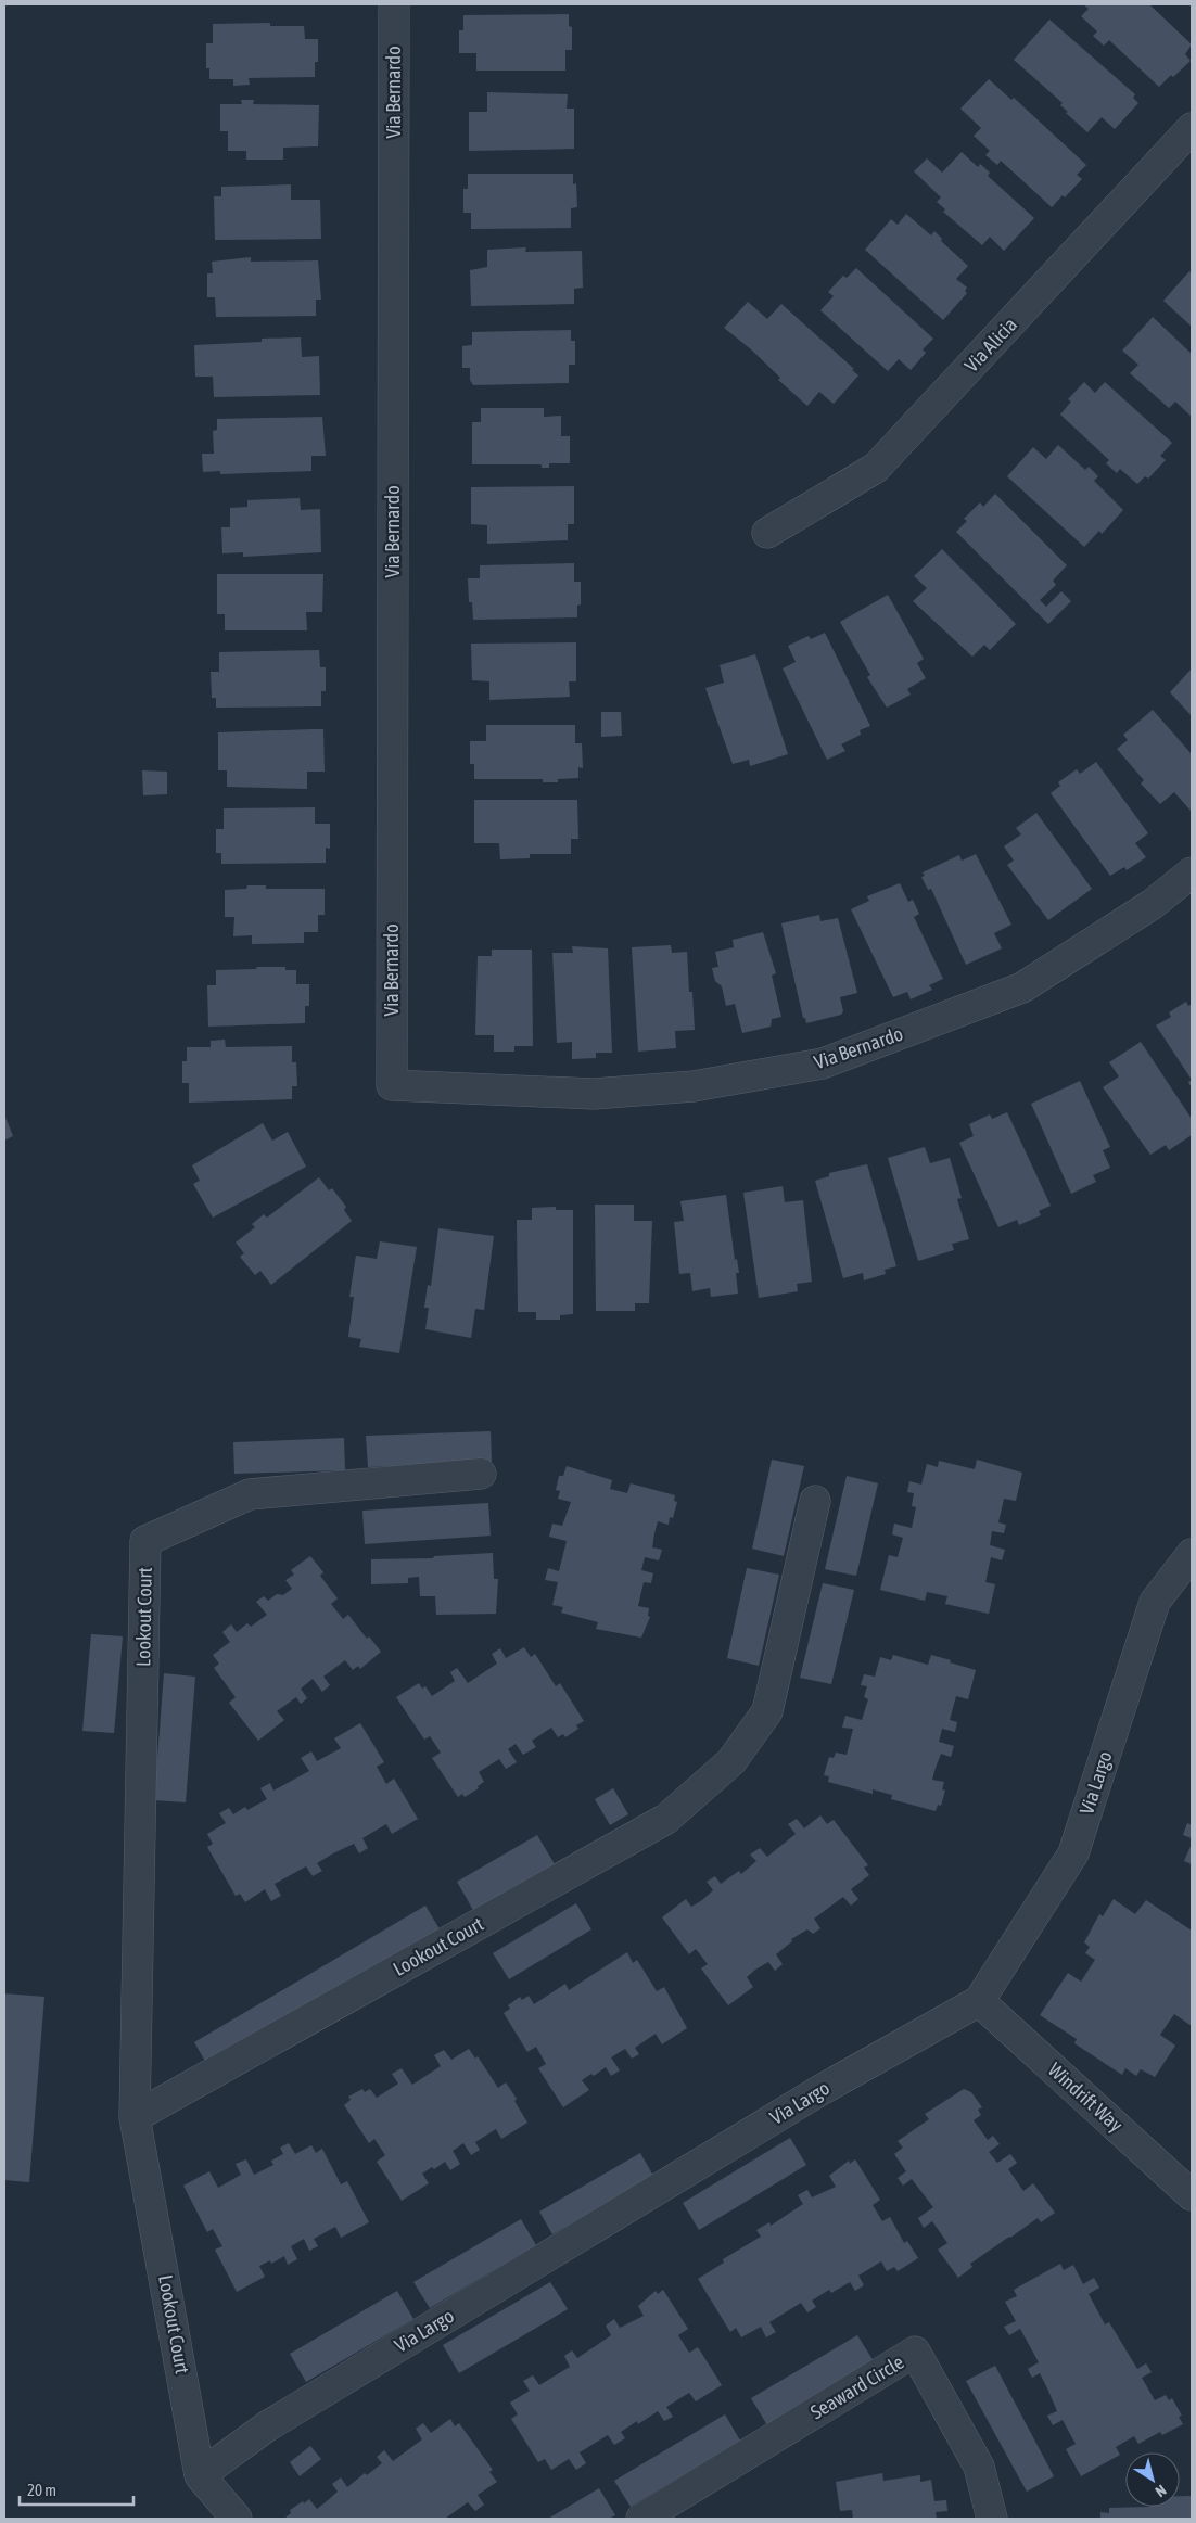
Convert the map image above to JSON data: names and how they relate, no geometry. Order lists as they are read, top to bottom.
{
  "streets": {
    "street": [
      "Via Bernardo",
      "Via Alicia",
      "Lookout Court",
      "Via Largo",
      "Windrift Way",
      "Seaward Circle"
    ]
  },
  "crossings": [
    ["Lookout Court", "Via Largo"],
    ["Via Largo", "Windrift Way"]
  ],
  "scale_bar": "20 m",
  "north": "bottom right"
}
